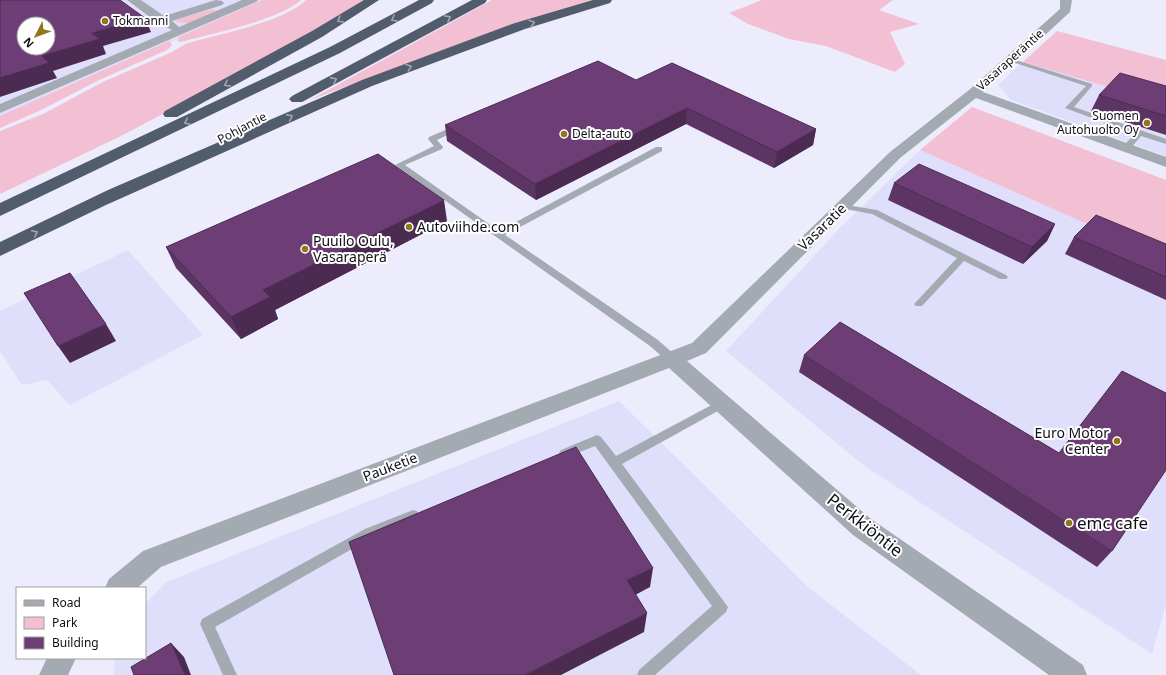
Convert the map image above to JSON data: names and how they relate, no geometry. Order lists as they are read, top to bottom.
{
  "streets": {
    "highway": ["Pohjantie"],
    "street": [
      "Vasaraperäntie",
      "Vasaratie",
      "Pauketie",
      "Perkkiöntie"
    ]
  },
  "crossings": [
    ["Vasaraperäntie", "Vasaratie"],
    ["Vasaratie", "Pauketie"],
    ["Vasaratie", "Perkkiöntie"],
    ["Pauketie", "Perkkiöntie"]
  ],
  "places": [
    "Tokmanni",
    "Suomen Autohuolto Oy",
    "Delta-auto",
    "Autoviihde.com",
    "Puuilo Oulu, Vasaraperä",
    "Euro Motor Center",
    "emc cafe"
  ],
  "legend": ["Road", "Park", "Building"],
  "north": "bottom left"
}
